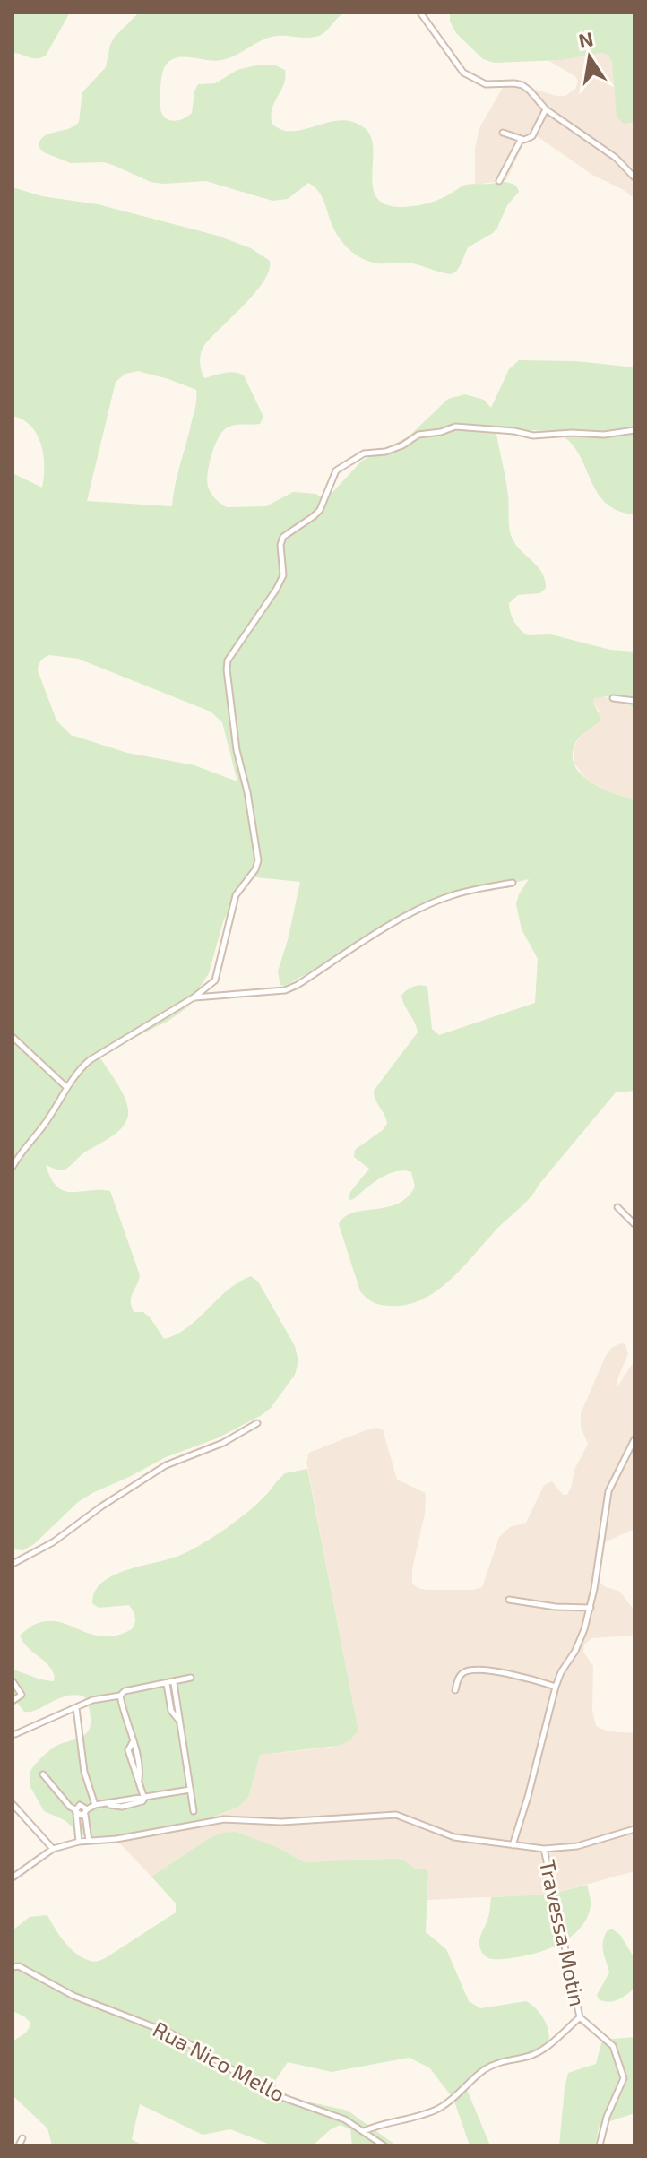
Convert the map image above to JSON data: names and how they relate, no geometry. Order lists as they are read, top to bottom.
{
  "streets": {
    "street": ["Travessa Motin", "Rua Nico Mello"]
  },
  "north": "top"
}
